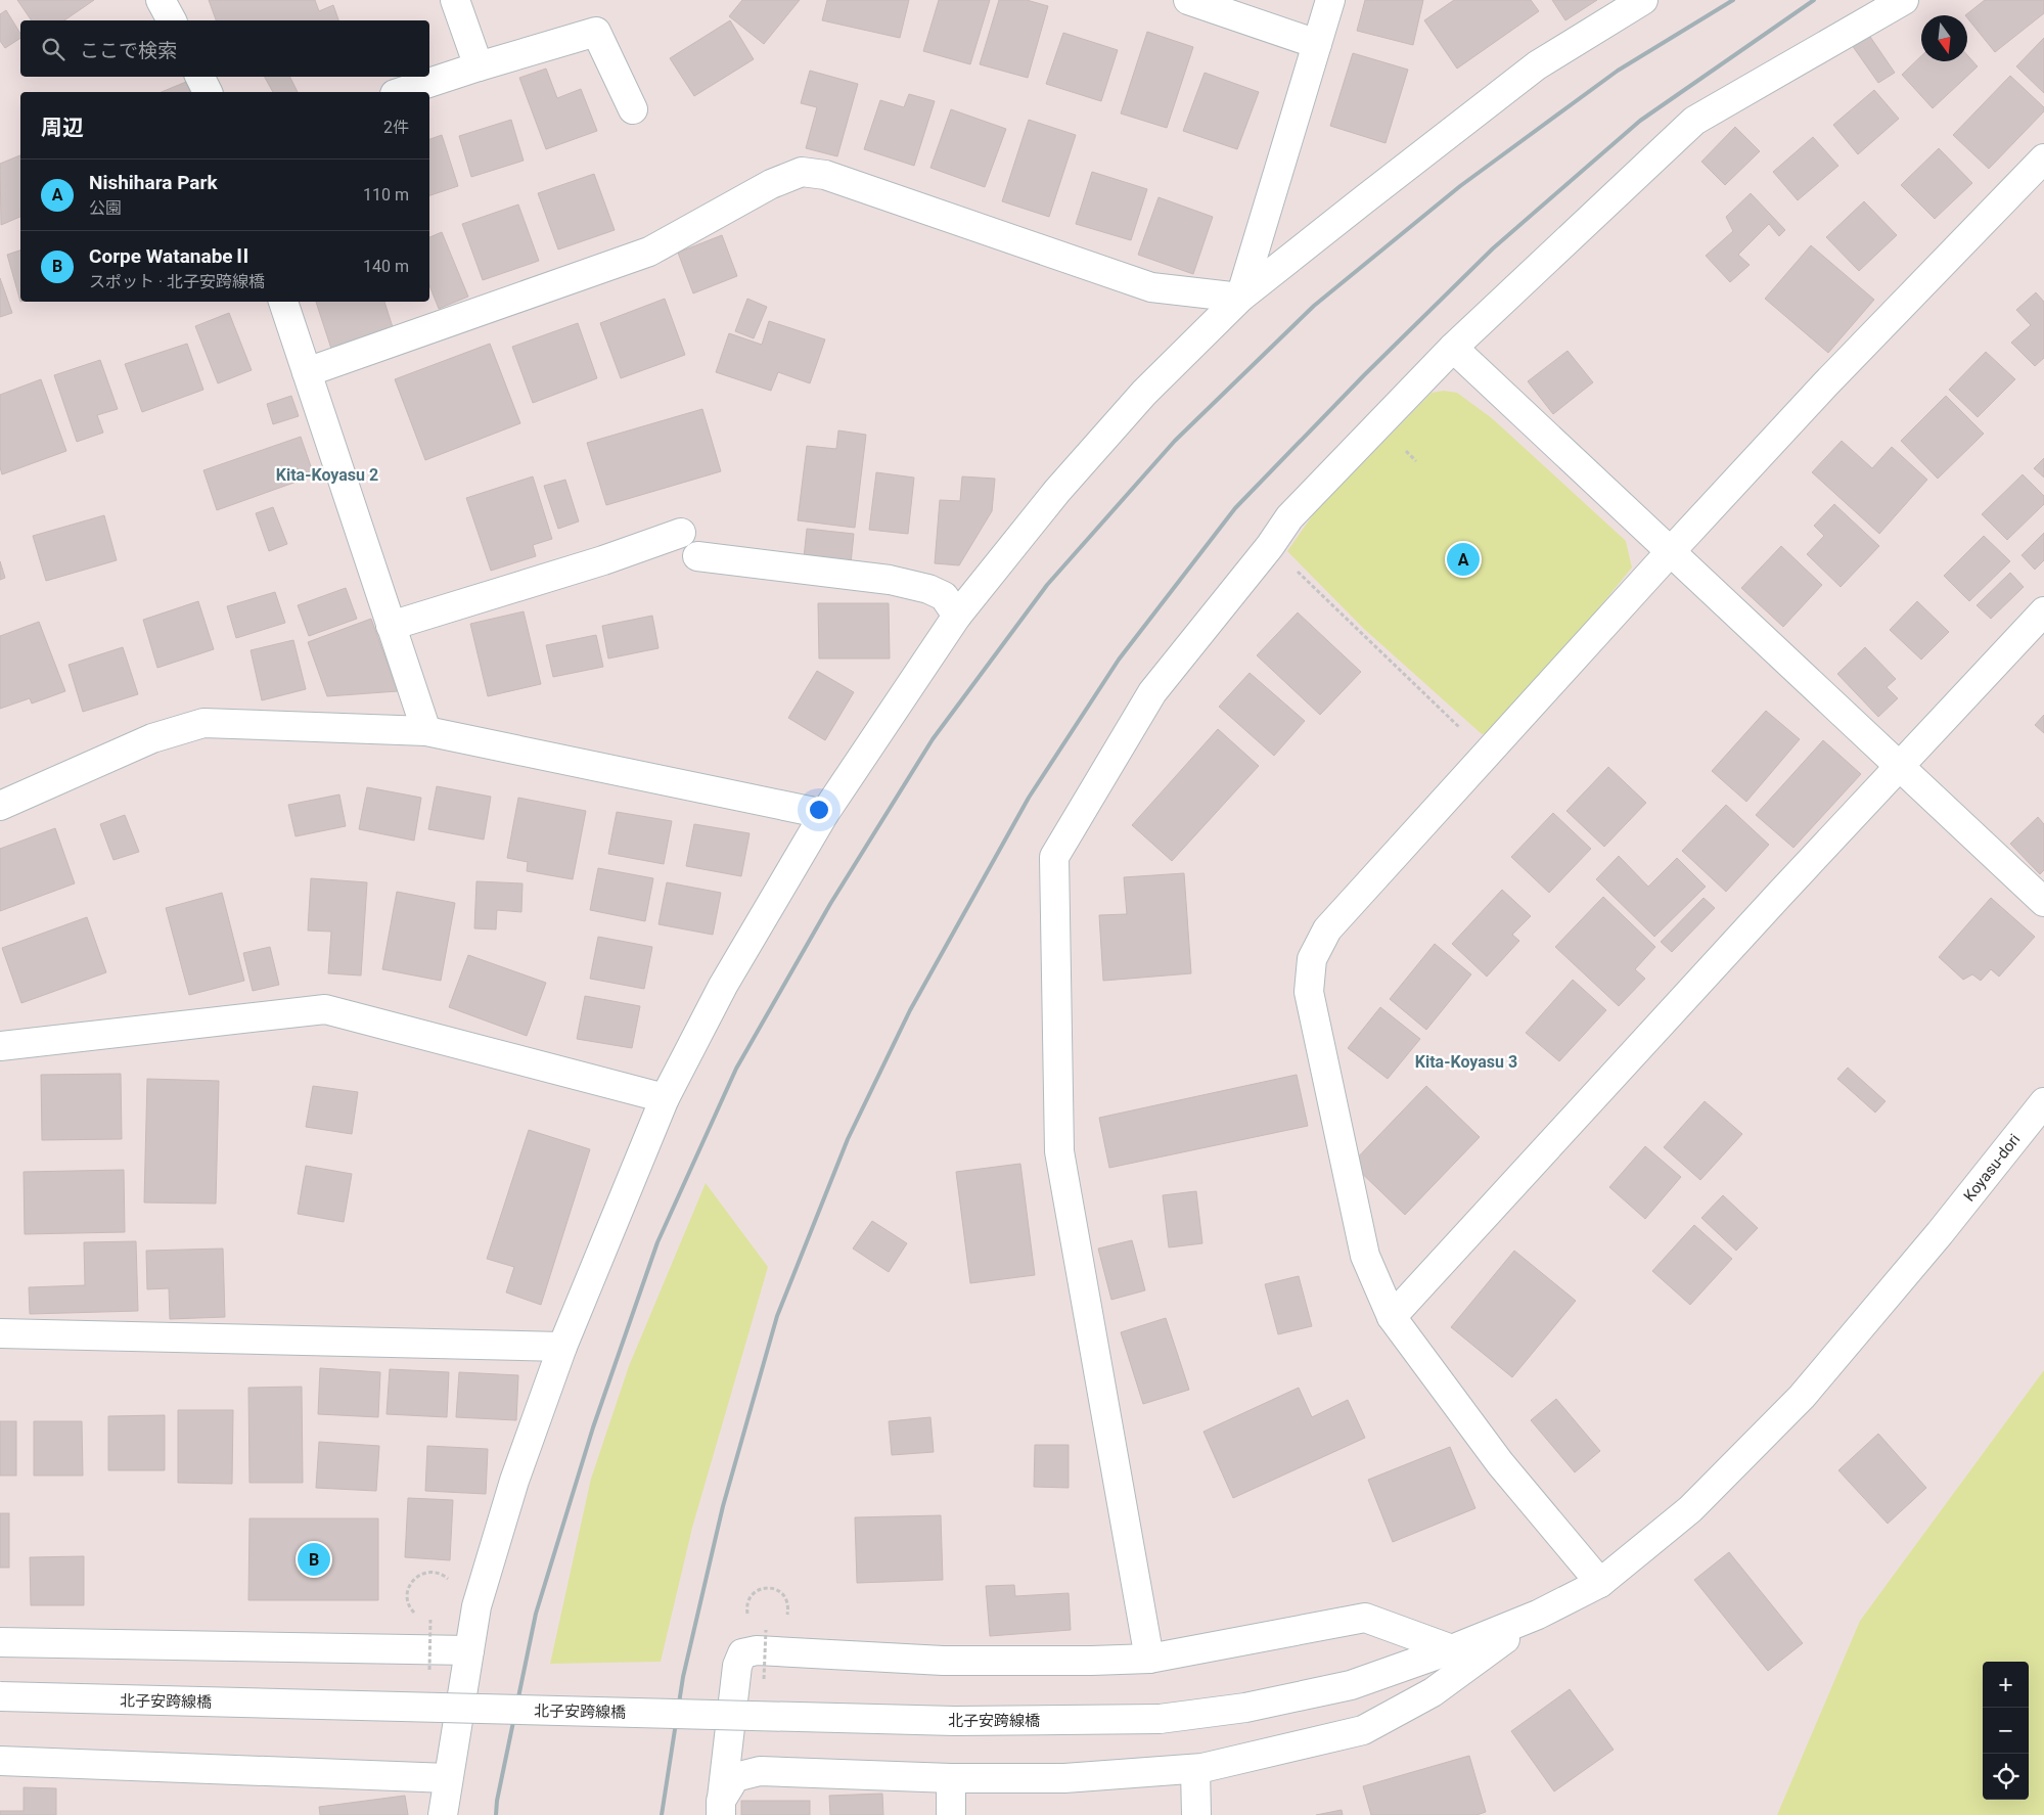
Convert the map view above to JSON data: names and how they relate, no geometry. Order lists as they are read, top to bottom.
{
  "streets": {
    "street": ["Koyasu-dori", "北子安跨線橋"]
  },
  "crossings": [
    ["Koyasu-dori", "北子安跨線橋"]
  ],
  "districts": ["Kita-Koyasu 2", "Kita-Koyasu 3"],
  "north": "bottom",
  "page": {
    "search": "ここで検索",
    "heading": ["周辺", "2件"],
    "list": [
      {
        "mark": "A",
        "name": "Nishihara Park",
        "note": "公園",
        "value": "110 m"
      },
      {
        "mark": "B",
        "name": "Corpe WatanabeⅡ",
        "note": "スポット · 北子安跨線橋",
        "value": "140 m"
      }
    ],
    "pins": ["A", "B"],
    "map_buttons": ["+", "−"]
  }
}
